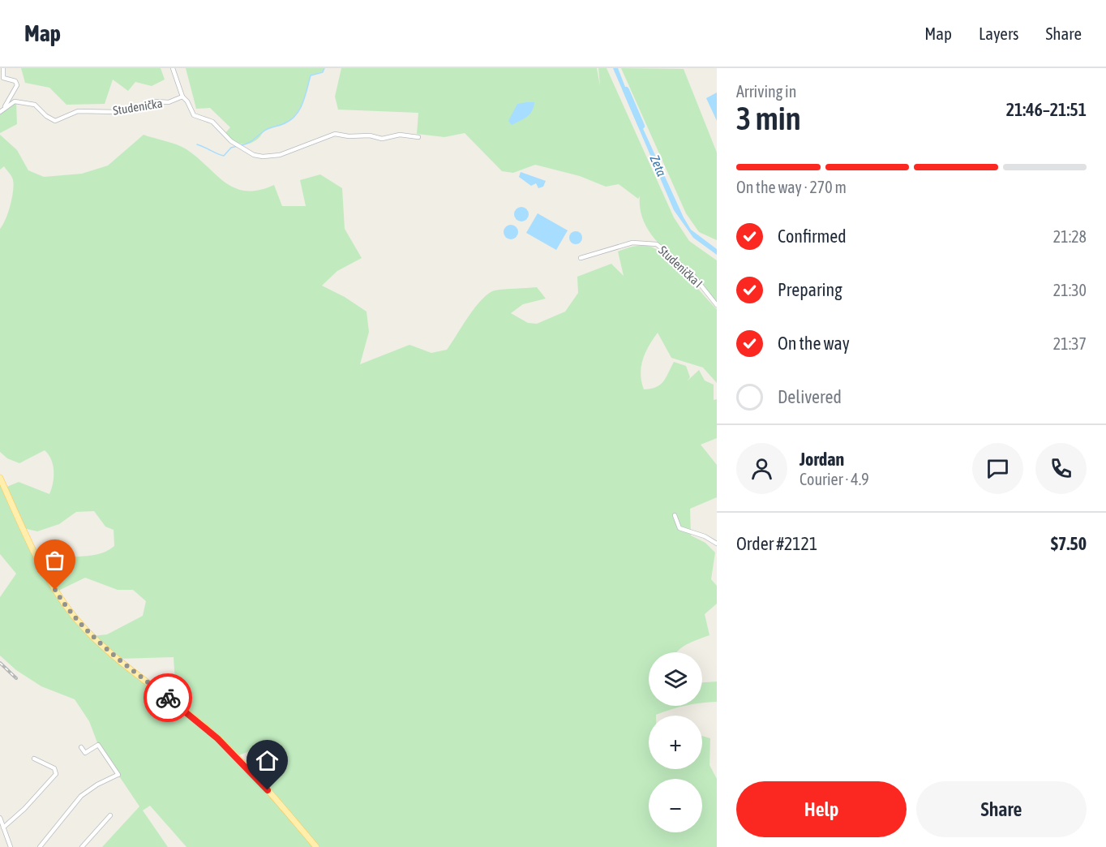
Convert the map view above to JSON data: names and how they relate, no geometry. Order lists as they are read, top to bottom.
{
  "streets": {
    "street": ["Studenička", "Studenička I"]
  },
  "water": ["Zeta"],
  "page": {
    "header": "Map",
    "nav": ["Map", "Layers", "Share"],
    "heading": ["3 min", "Arriving in", "21:46–21:51"],
    "panel": [
      "Jordan",
      "Courier · 4.9",
      "Order #2121",
      "$7.50"
    ],
    "bar": "On the way · 270 m",
    "list": [
      ["Confirmed", "21:28"],
      ["Preparing", "21:30"],
      ["On the way", "21:37"],
      "Delivered"
    ],
    "map_buttons": ["+", "−"],
    "buttons": ["Help", "Share"]
  }
}
